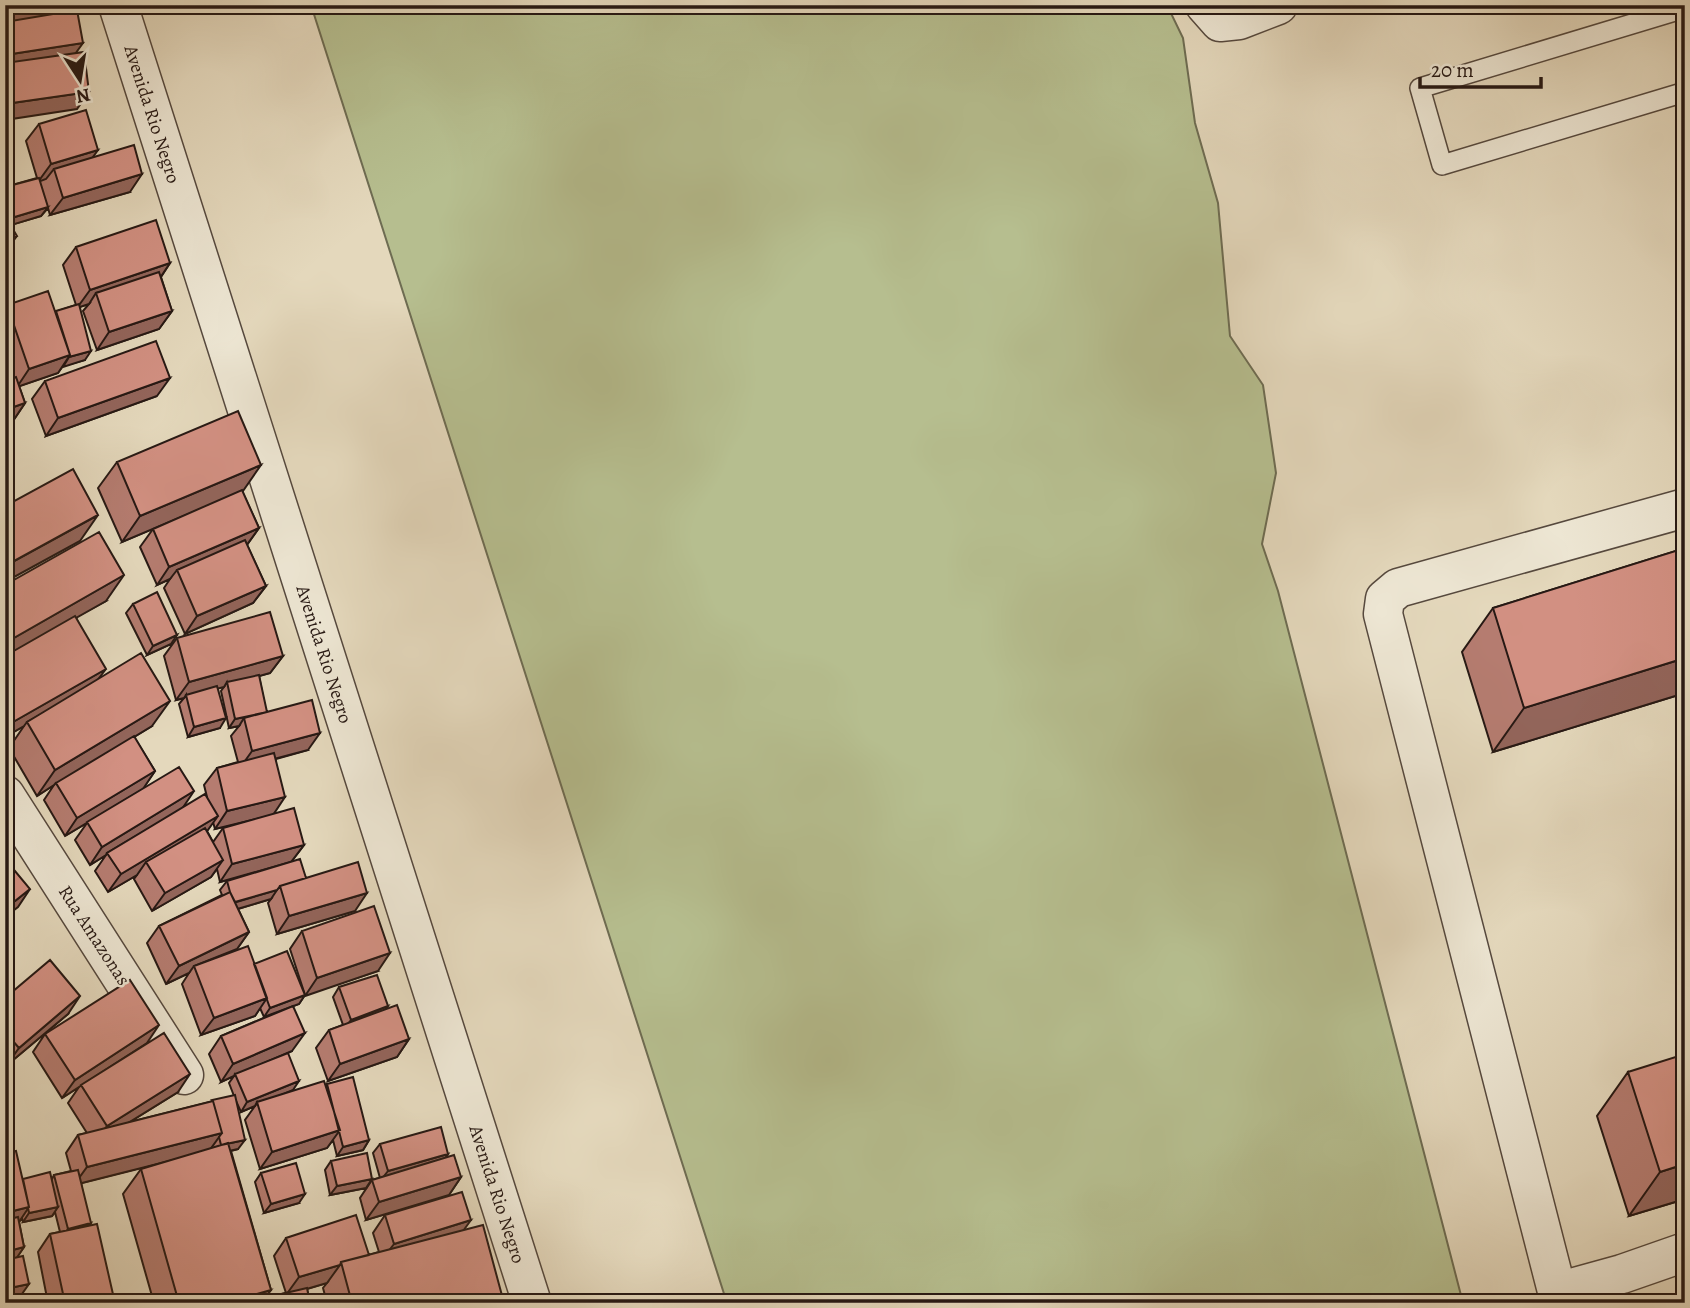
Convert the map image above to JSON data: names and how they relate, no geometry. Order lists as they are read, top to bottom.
{
  "streets": {
    "street": ["Avenida Rio Negro", "Rua Amazonas"]
  },
  "scale_bar": "20 m",
  "north": "bottom"
}
